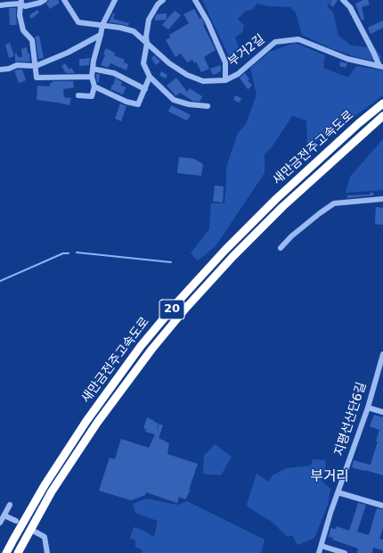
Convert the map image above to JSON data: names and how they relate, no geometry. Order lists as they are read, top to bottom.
{
  "streets": {
    "highway": ["새만금전주고속도로", "20"],
    "street": ["부거2길", "지평선산단6길"]
  },
  "districts": ["부거리"]
}
